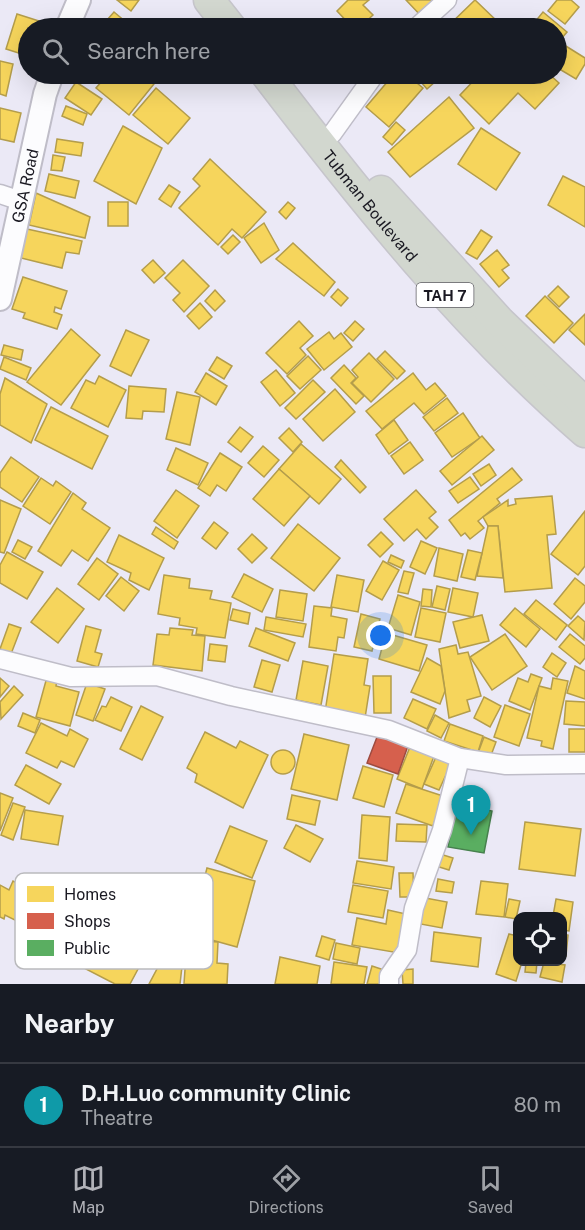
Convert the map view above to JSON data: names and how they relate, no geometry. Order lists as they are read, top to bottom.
{
  "streets": {
    "highway": ["Tubman Boulevard", "TAH 7"],
    "street": ["GSA Road"]
  },
  "legend": ["Homes", "Shops", "Public"],
  "page": {
    "search": "Search here",
    "pins": "1",
    "heading": "Nearby",
    "list": [
      {
        "mark": "1",
        "name": "D.H.Luo community Clinic",
        "note": "Theatre",
        "value": "80 m"
      }
    ],
    "nav": ["Map", "Directions", "Saved"]
  }
}
